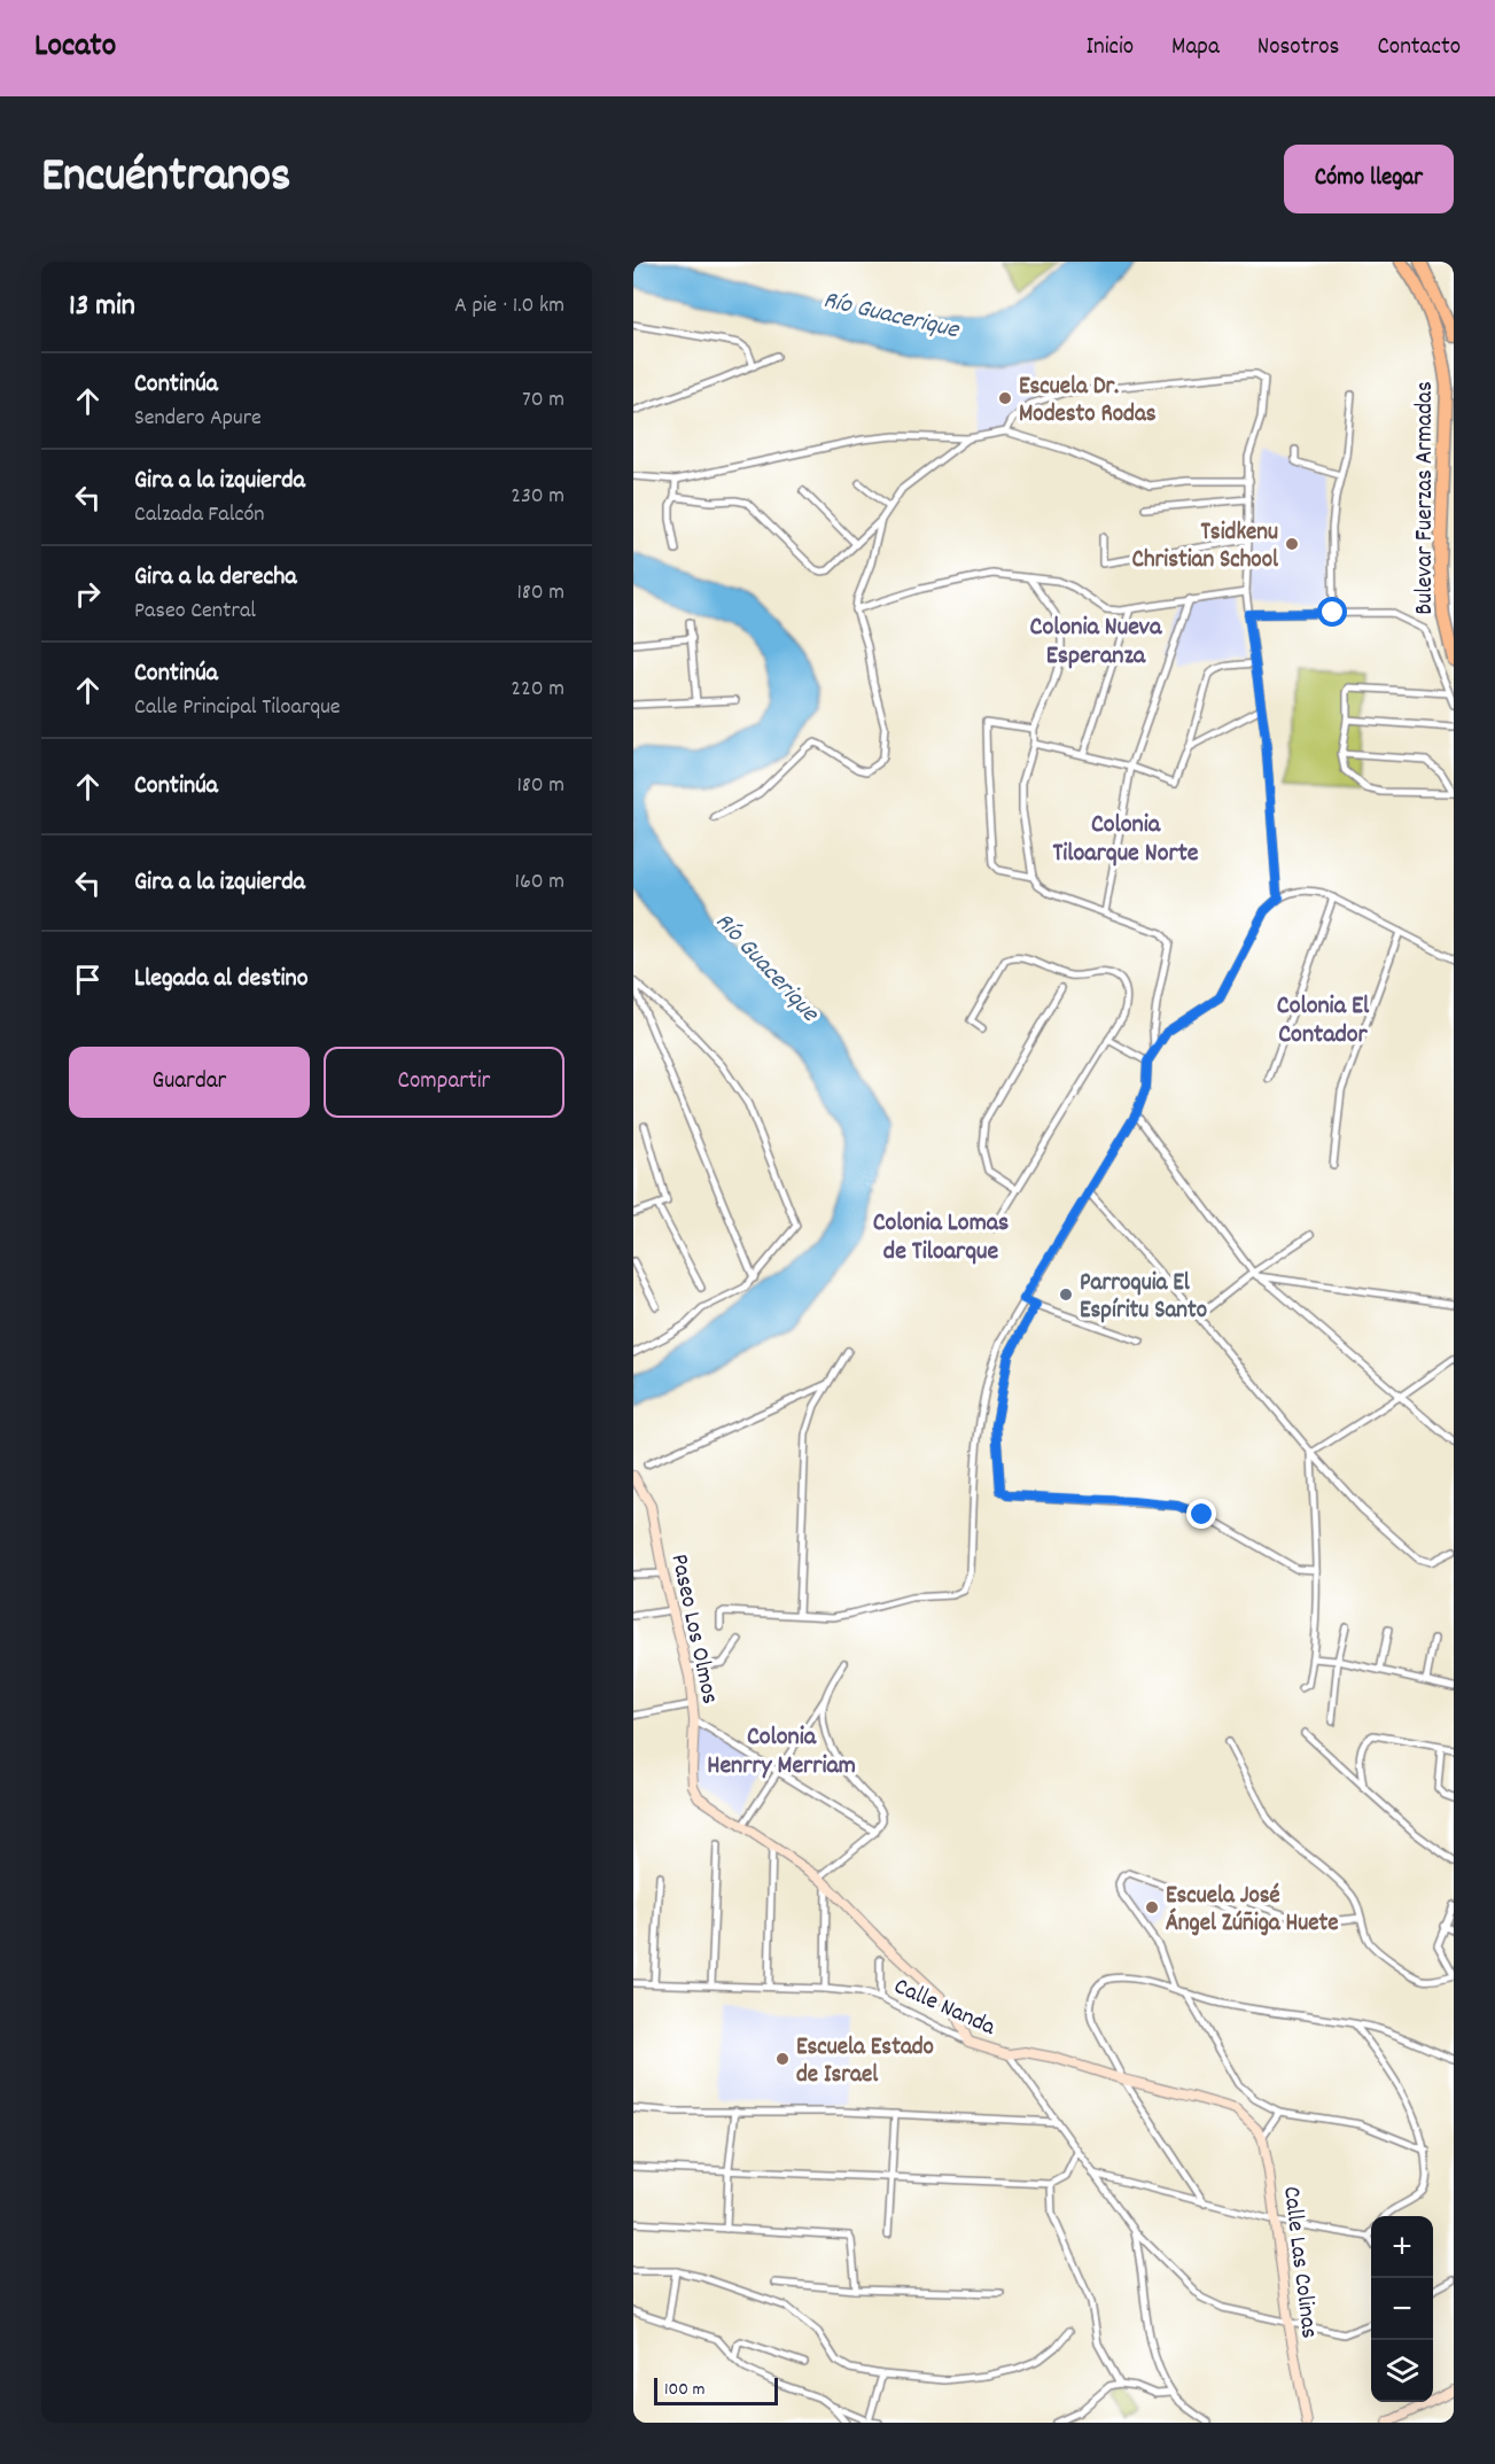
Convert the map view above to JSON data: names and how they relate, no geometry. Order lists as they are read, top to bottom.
{
  "streets": {
    "highway": ["Bulevar Fuerzas Armadas"],
    "street": ["Paseo Los Olmos", "Calle Nanda", "Calle Las Colinas"]
  },
  "crossings": [
    ["Paseo Los Olmos", "Calle Nanda"],
    ["Calle Nanda", "Calle Las Colinas"]
  ],
  "districts": [
    "Colonia Nueva Esperanza",
    "Colonia Tiloarque Norte",
    "Colonia El Contador",
    "Colonia Lomas de Tiloarque",
    "Colonia Henrry Merriam"
  ],
  "water": ["Río Guacerique"],
  "places": [
    "Escuela Dr. Modesto Rodas",
    "Tsidkenu Christian School",
    "Parroquia El Espíritu Santo",
    "Escuela José Ángel Zúñiga Huete",
    "Escuela Estado de Israel"
  ],
  "scale_bar": "100 m",
  "page": {
    "header": "Locato",
    "nav": [
      "Inicio",
      "Mapa",
      "Nosotros",
      "Contacto"
    ],
    "title": "Encuéntranos",
    "buttons": [
      "Cómo llegar",
      ["Guardar", "Compartir"]
    ],
    "heading": ["13 min", "A pie · 1.0 km"],
    "list": [
      ["Continúa", "Sendero Apure", "70 m"],
      ["Gira a la izquierda", "Calzada Falcón", "230 m"],
      ["Gira a la derecha", "Paseo Central", "180 m"],
      ["Continúa", "Calle Principal Tiloarque", "220 m"],
      ["Continúa", "180 m"],
      ["Gira a la izquierda", "160 m"],
      "Llegada al destino"
    ],
    "map_buttons": ["+", "−"],
    "scale": "100 m"
  }
}
